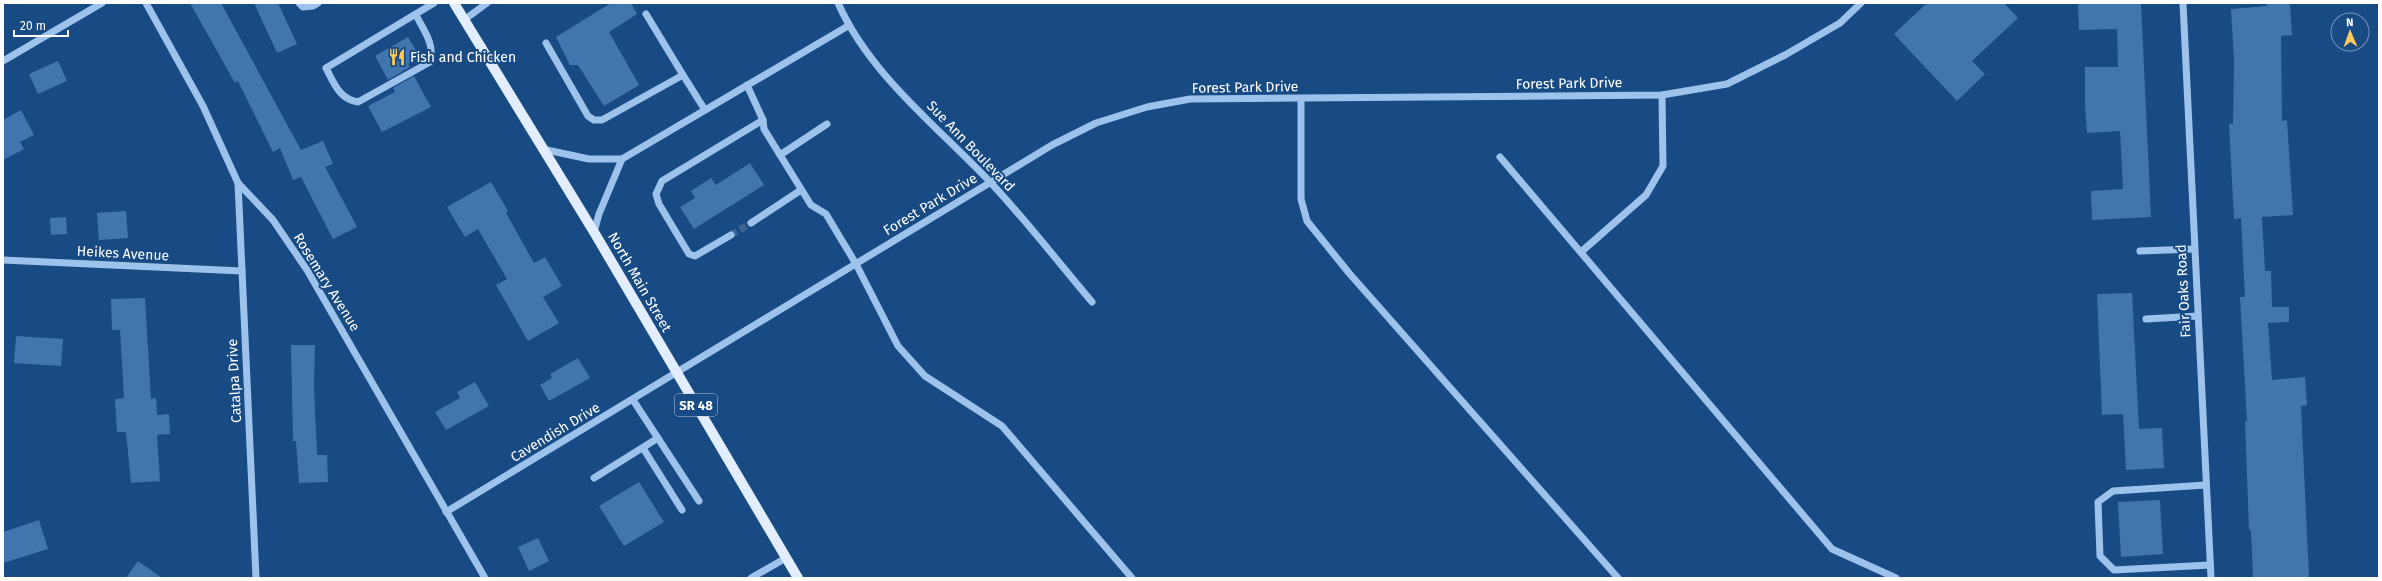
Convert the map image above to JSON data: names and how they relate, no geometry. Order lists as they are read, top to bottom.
{
  "streets": {
    "main road": ["North Main Street", "SR 48"],
    "street": [
      "Forest Park Drive",
      "Sue Ann Boulevard",
      "Heikes Avenue",
      "Rosemary Avenue",
      "Fair Oaks Road",
      "Catalpa Drive",
      "Cavendish Drive"
    ]
  },
  "crossings": [
    ["Forest Park Drive", "Sue Ann Boulevard"],
    ["Forest Park Drive", "North Main Street"],
    ["Forest Park Drive", "Cavendish Drive"],
    ["Heikes Avenue", "Catalpa Drive"],
    ["Rosemary Avenue", "Catalpa Drive"],
    ["Rosemary Avenue", "Cavendish Drive"],
    ["North Main Street", "Cavendish Drive"]
  ],
  "places": {
    "restaurant": ["Fish and Chicken"]
  },
  "scale_bar": "20 m",
  "north": "top"
}
